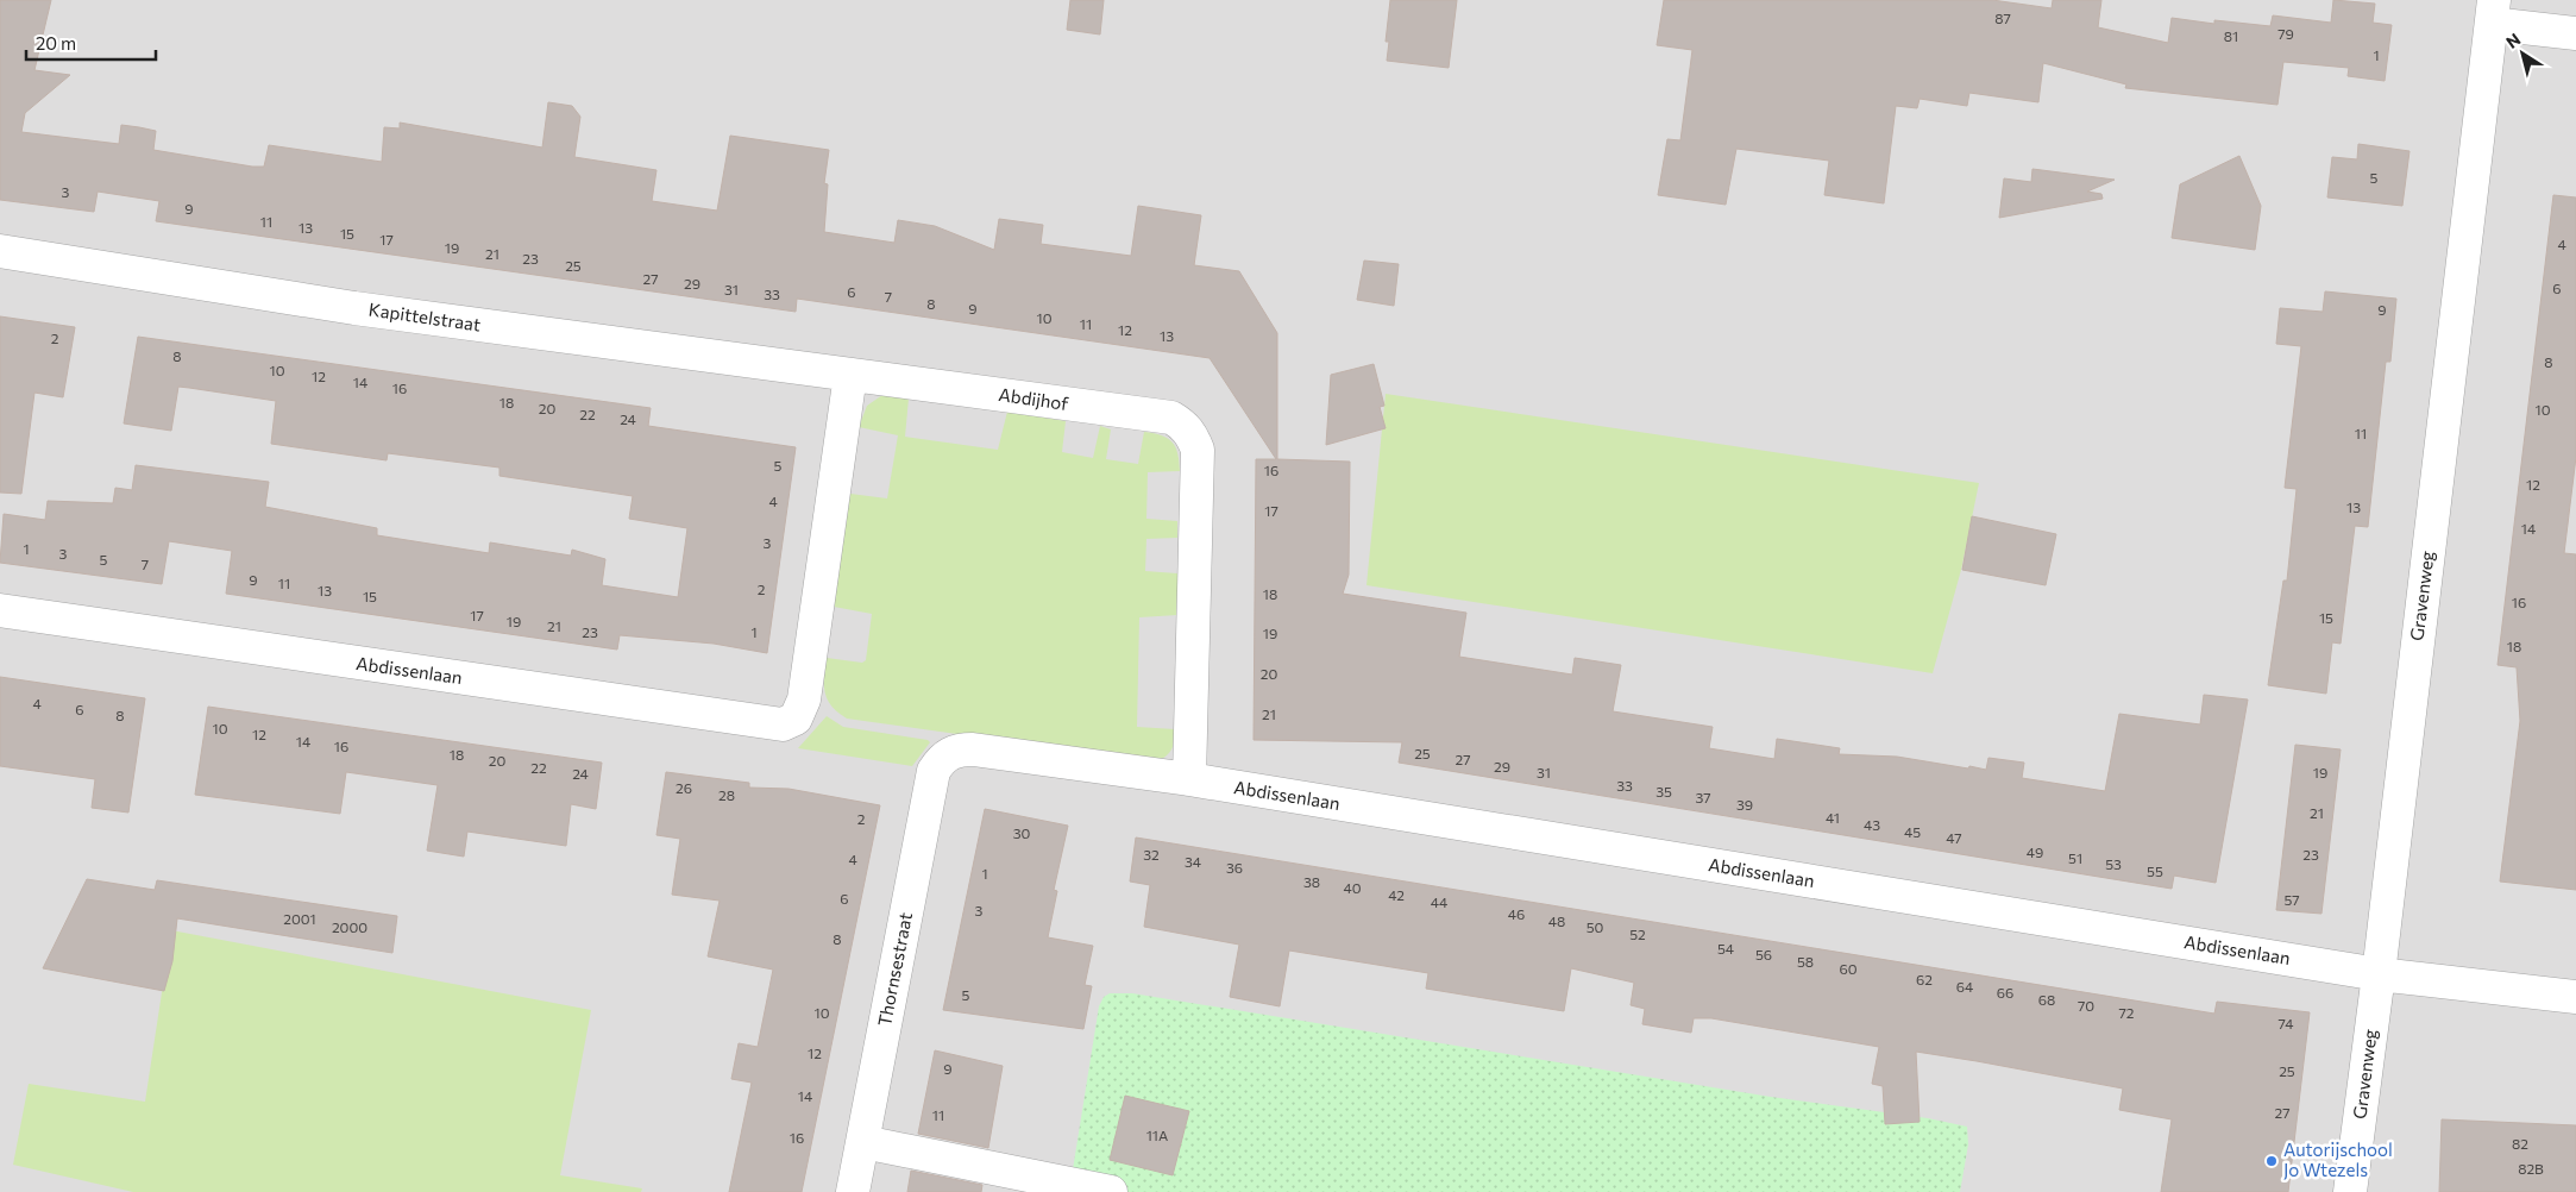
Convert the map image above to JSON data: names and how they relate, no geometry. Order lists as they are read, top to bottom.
{
  "streets": {
    "street": [
      "Kapittelstraat",
      "Abdijhof",
      "Gravenweg",
      "Abdissenlaan",
      "Thornsestraat"
    ]
  },
  "crossings": [
    ["Kapittelstraat", "Abdijhof"],
    ["Kapittelstraat", "Abdissenlaan"],
    ["Abdijhof", "Abdissenlaan"],
    ["Gravenweg", "Abdissenlaan"],
    ["Abdissenlaan", "Thornsestraat"]
  ],
  "places": ["Autorijschool Jo Wtezels"],
  "house_numbers": [
    "87",
    "79",
    "81",
    "1",
    "5",
    "3",
    "9",
    "11",
    "13",
    "15",
    "17",
    "4",
    "19",
    "21",
    "23",
    "25",
    "27",
    "29",
    "6",
    "31",
    "6",
    "33",
    "7",
    "8",
    "9",
    "9",
    "10",
    "11",
    "12",
    "13",
    "2",
    "8",
    "8",
    "10",
    "12",
    "14",
    "16",
    "18",
    "20",
    "10",
    "22",
    "24",
    "11",
    "5",
    "16",
    "12",
    "4",
    "13",
    "17",
    "14",
    "3",
    "1",
    "3",
    "5",
    "7",
    "9",
    "11",
    "2",
    "13",
    "18",
    "15",
    "16",
    "17",
    "15",
    "19",
    "21",
    "23",
    "1",
    "19",
    "18",
    "20",
    "4",
    "6",
    "21",
    "8",
    "10",
    "12",
    "14",
    "16",
    "25",
    "18",
    "27",
    "20",
    "29",
    "22",
    "31",
    "19",
    "24",
    "33",
    "26",
    "35",
    "28",
    "37",
    "39",
    "21",
    "41",
    "2",
    "43",
    "45",
    "30",
    "47",
    "49",
    "32",
    "23",
    "51",
    "4",
    "34",
    "53",
    "36",
    "55",
    "1",
    "38",
    "40",
    "42",
    "6",
    "57",
    "44",
    "3",
    "46",
    "2001",
    "48",
    "2000",
    "50",
    "52",
    "8",
    "54",
    "56",
    "58",
    "60",
    "62",
    "64",
    "66",
    "5",
    "68",
    "70",
    "10",
    "72",
    "74",
    "12",
    "9",
    "25",
    "14",
    "27",
    "11",
    "11A",
    "16",
    "82",
    "82B"
  ],
  "scale_bar": "20 m",
  "north": "top left"
}
